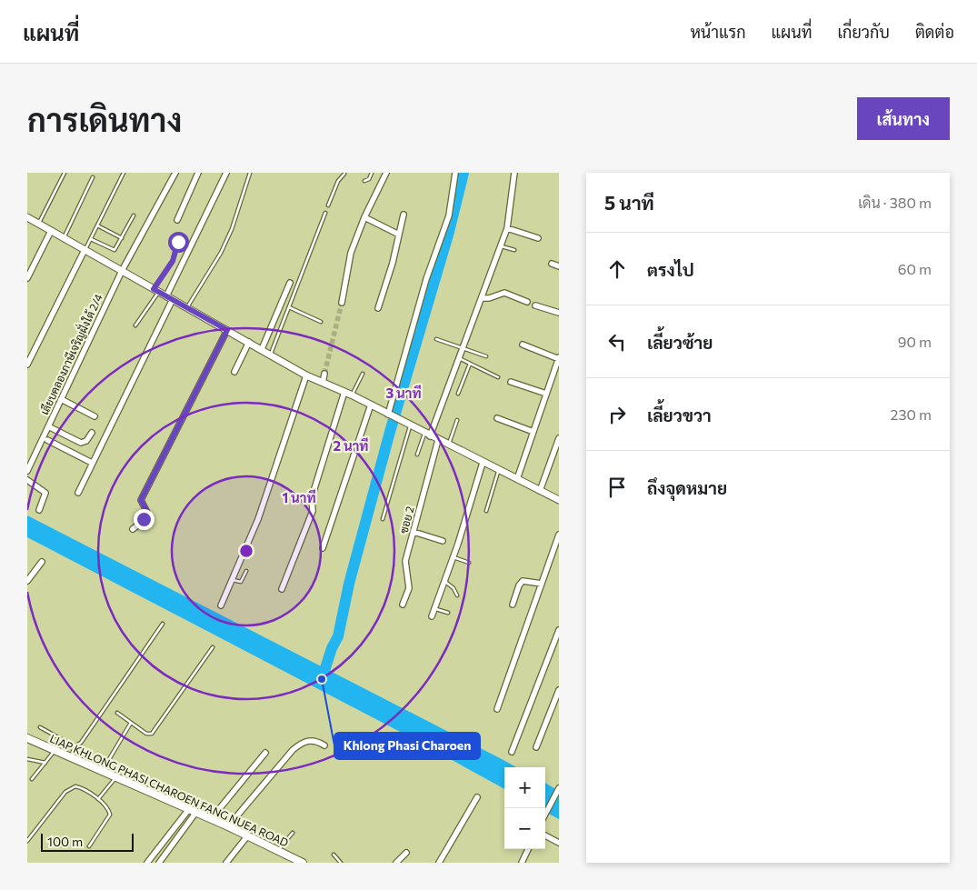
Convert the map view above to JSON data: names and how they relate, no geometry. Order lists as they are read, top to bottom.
{
  "streets": {
    "main road": ["LIAP KHLONG PHASI CHAROEN FANG NUEA ROAD"],
    "street": ["เลียบคลองภาษีเจริญฝั่งใต้ 2/4", "ซอย 2"]
  },
  "places": ["Khlong Phasi Charoen"],
  "scale_bar": "100 m",
  "page": {
    "header": "แผนที่",
    "nav": [
      "หน้าแรก",
      "แผนที่",
      "เกี่ยวกับ",
      "ติดต่อ"
    ],
    "buttons": "เส้นทาง",
    "title": "การเดินทาง",
    "heading": ["5 นาที", "เดิน · 380 m"],
    "list": [
      ["ตรงไป", "60 m"],
      ["เลี้ยวซ้าย", "90 m"],
      ["เลี้ยวขวา", "230 m"],
      "ถึงจุดหมาย"
    ],
    "map_buttons": ["+", "−"],
    "scale": "100 m"
  },
  "rings": ["3 นาที", "2 นาที", "1 นาที"]
}
